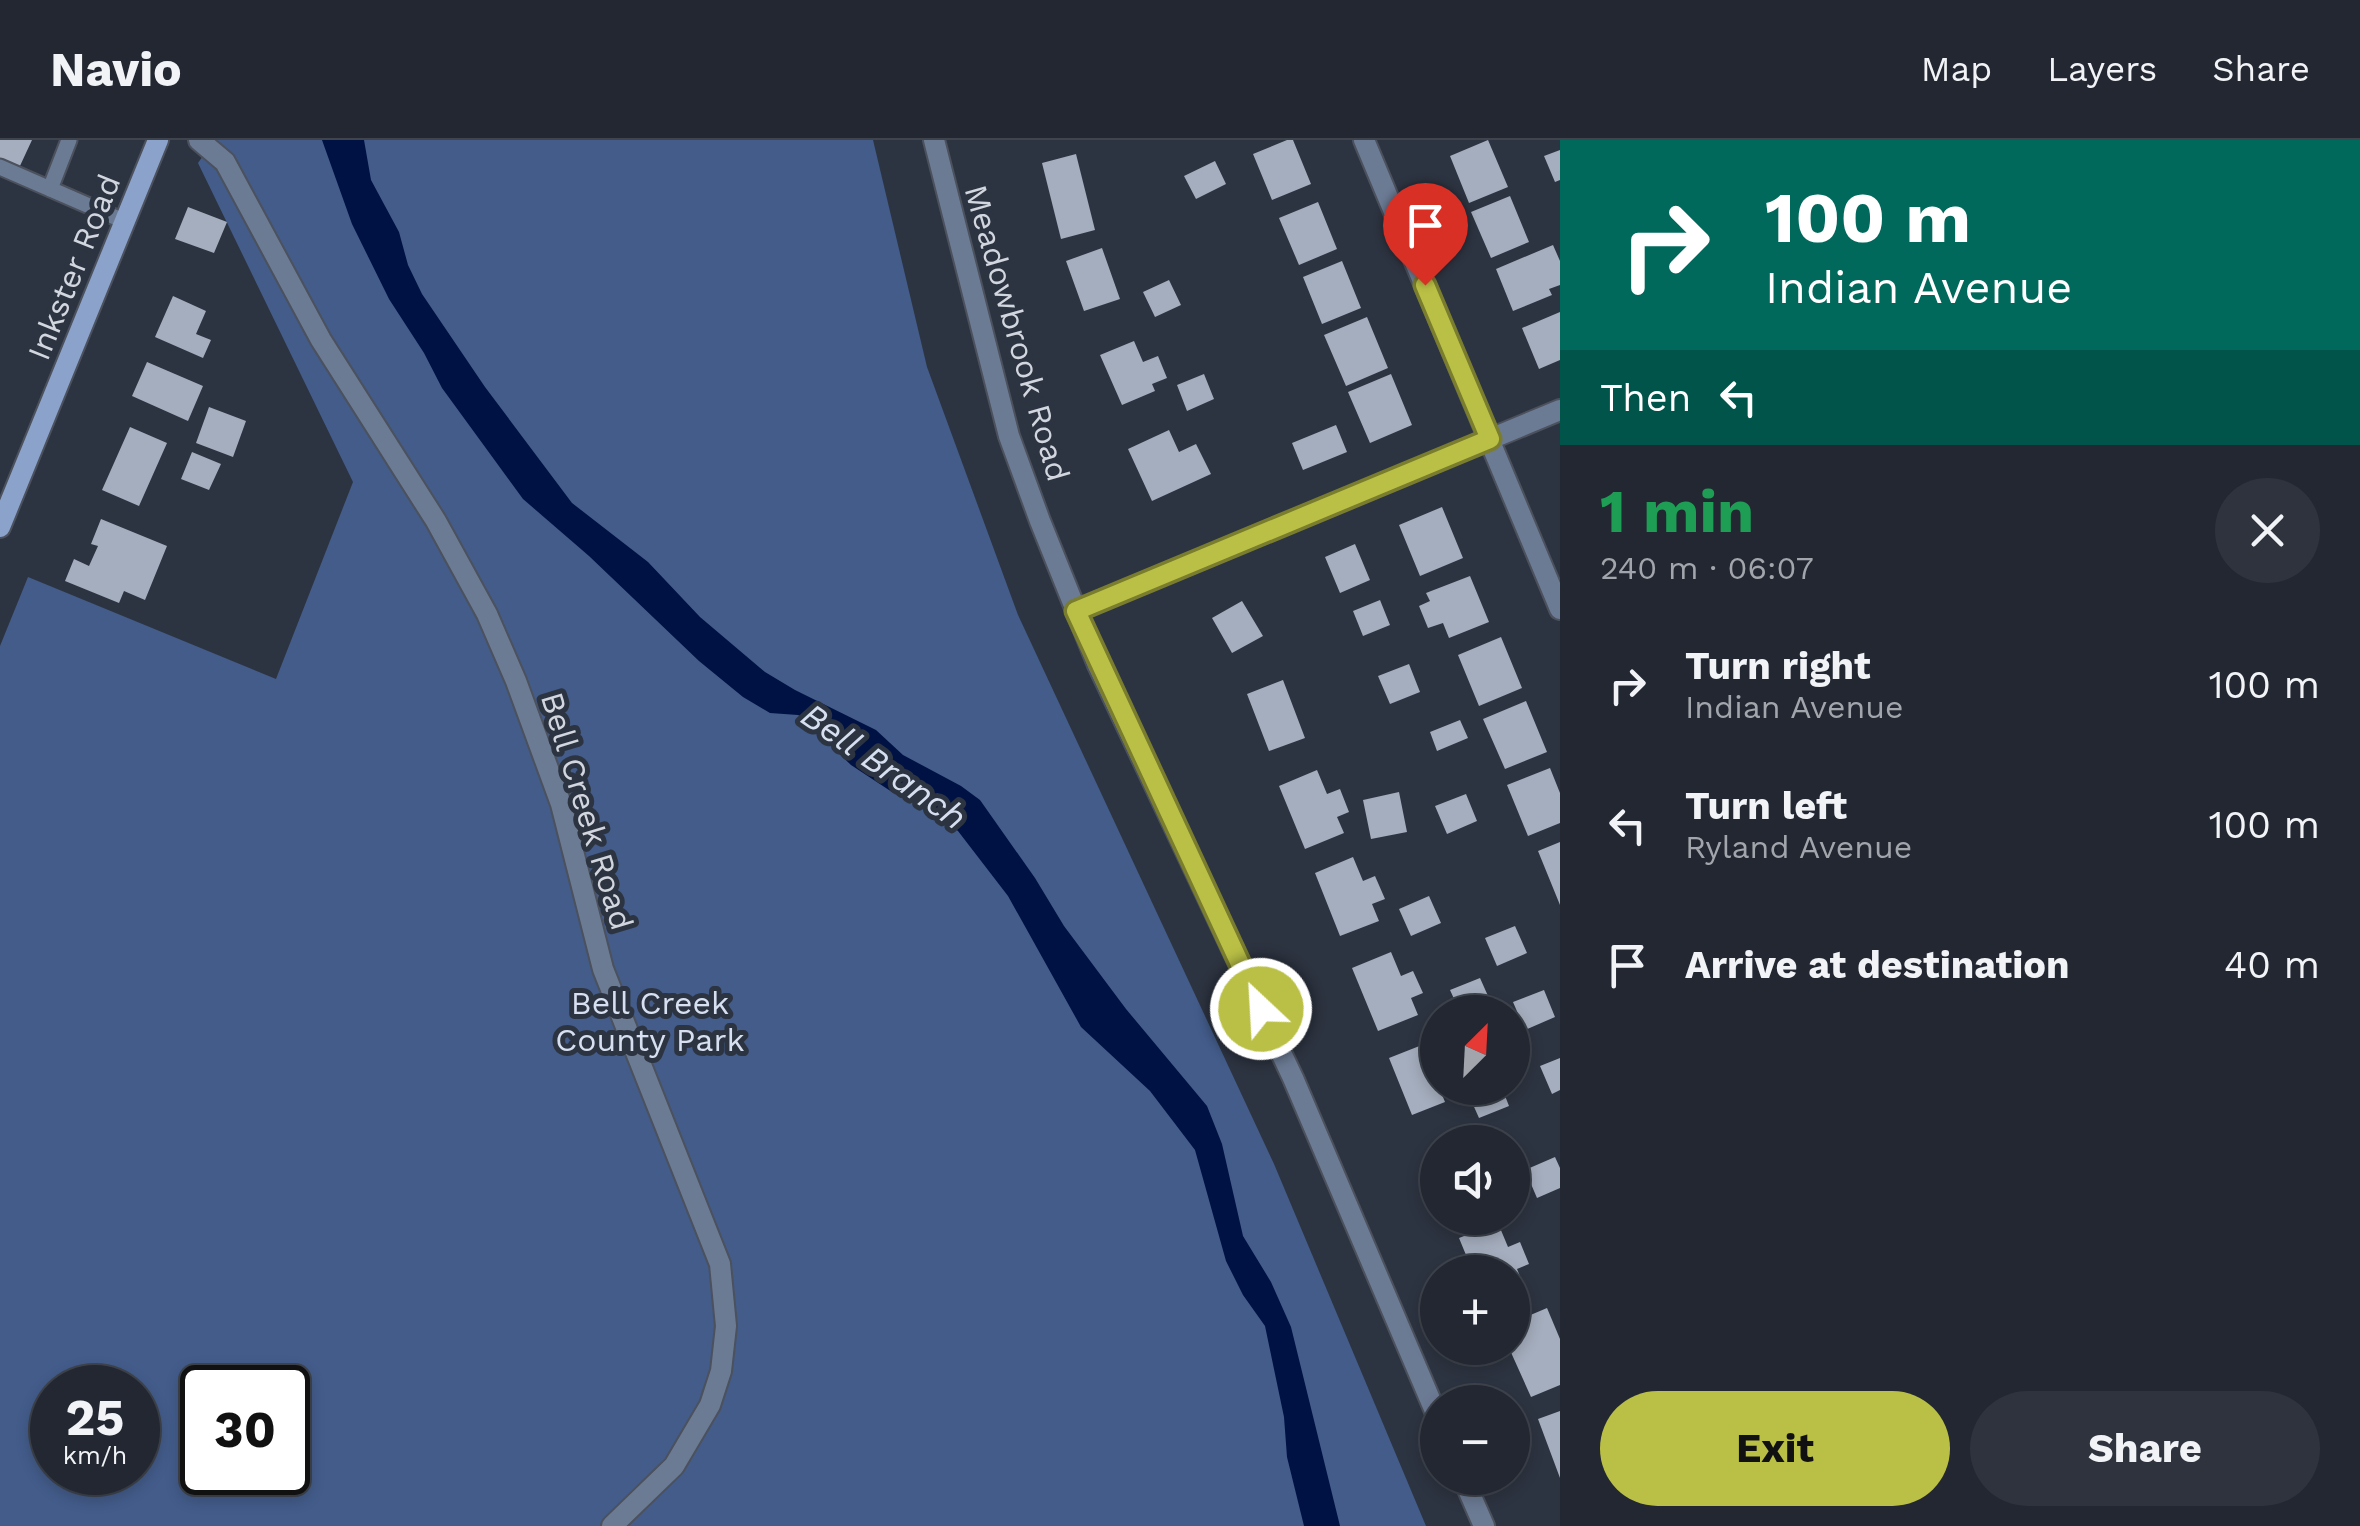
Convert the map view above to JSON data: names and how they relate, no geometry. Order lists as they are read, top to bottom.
{
  "streets": {
    "main road": ["Inkster Road"],
    "street": ["Meadowbrook Road", "Bell Creek Road"]
  },
  "water": ["Bell Branch"],
  "parks": ["Bell Creek County Park"],
  "north": "top right",
  "page": {
    "header": "Navio",
    "nav": ["Map", "Layers", "Share"],
    "turn": ["100 m", "Indian Avenue"],
    "then": "Then",
    "heading": ["1 min", "240 m · 06:07"],
    "list": [
      {
        "name": "Turn right",
        "note": "Indian Avenue",
        "value": "100 m"
      },
      {
        "name": "Turn left",
        "note": "Ryland Avenue",
        "value": "100 m"
      },
      {
        "name": "Arrive at destination",
        "value": "40 m"
      }
    ],
    "map_buttons": ["+", "−"],
    "speed": "25 km/h",
    "limit": "30",
    "buttons": ["Exit", "Share"]
  }
}
